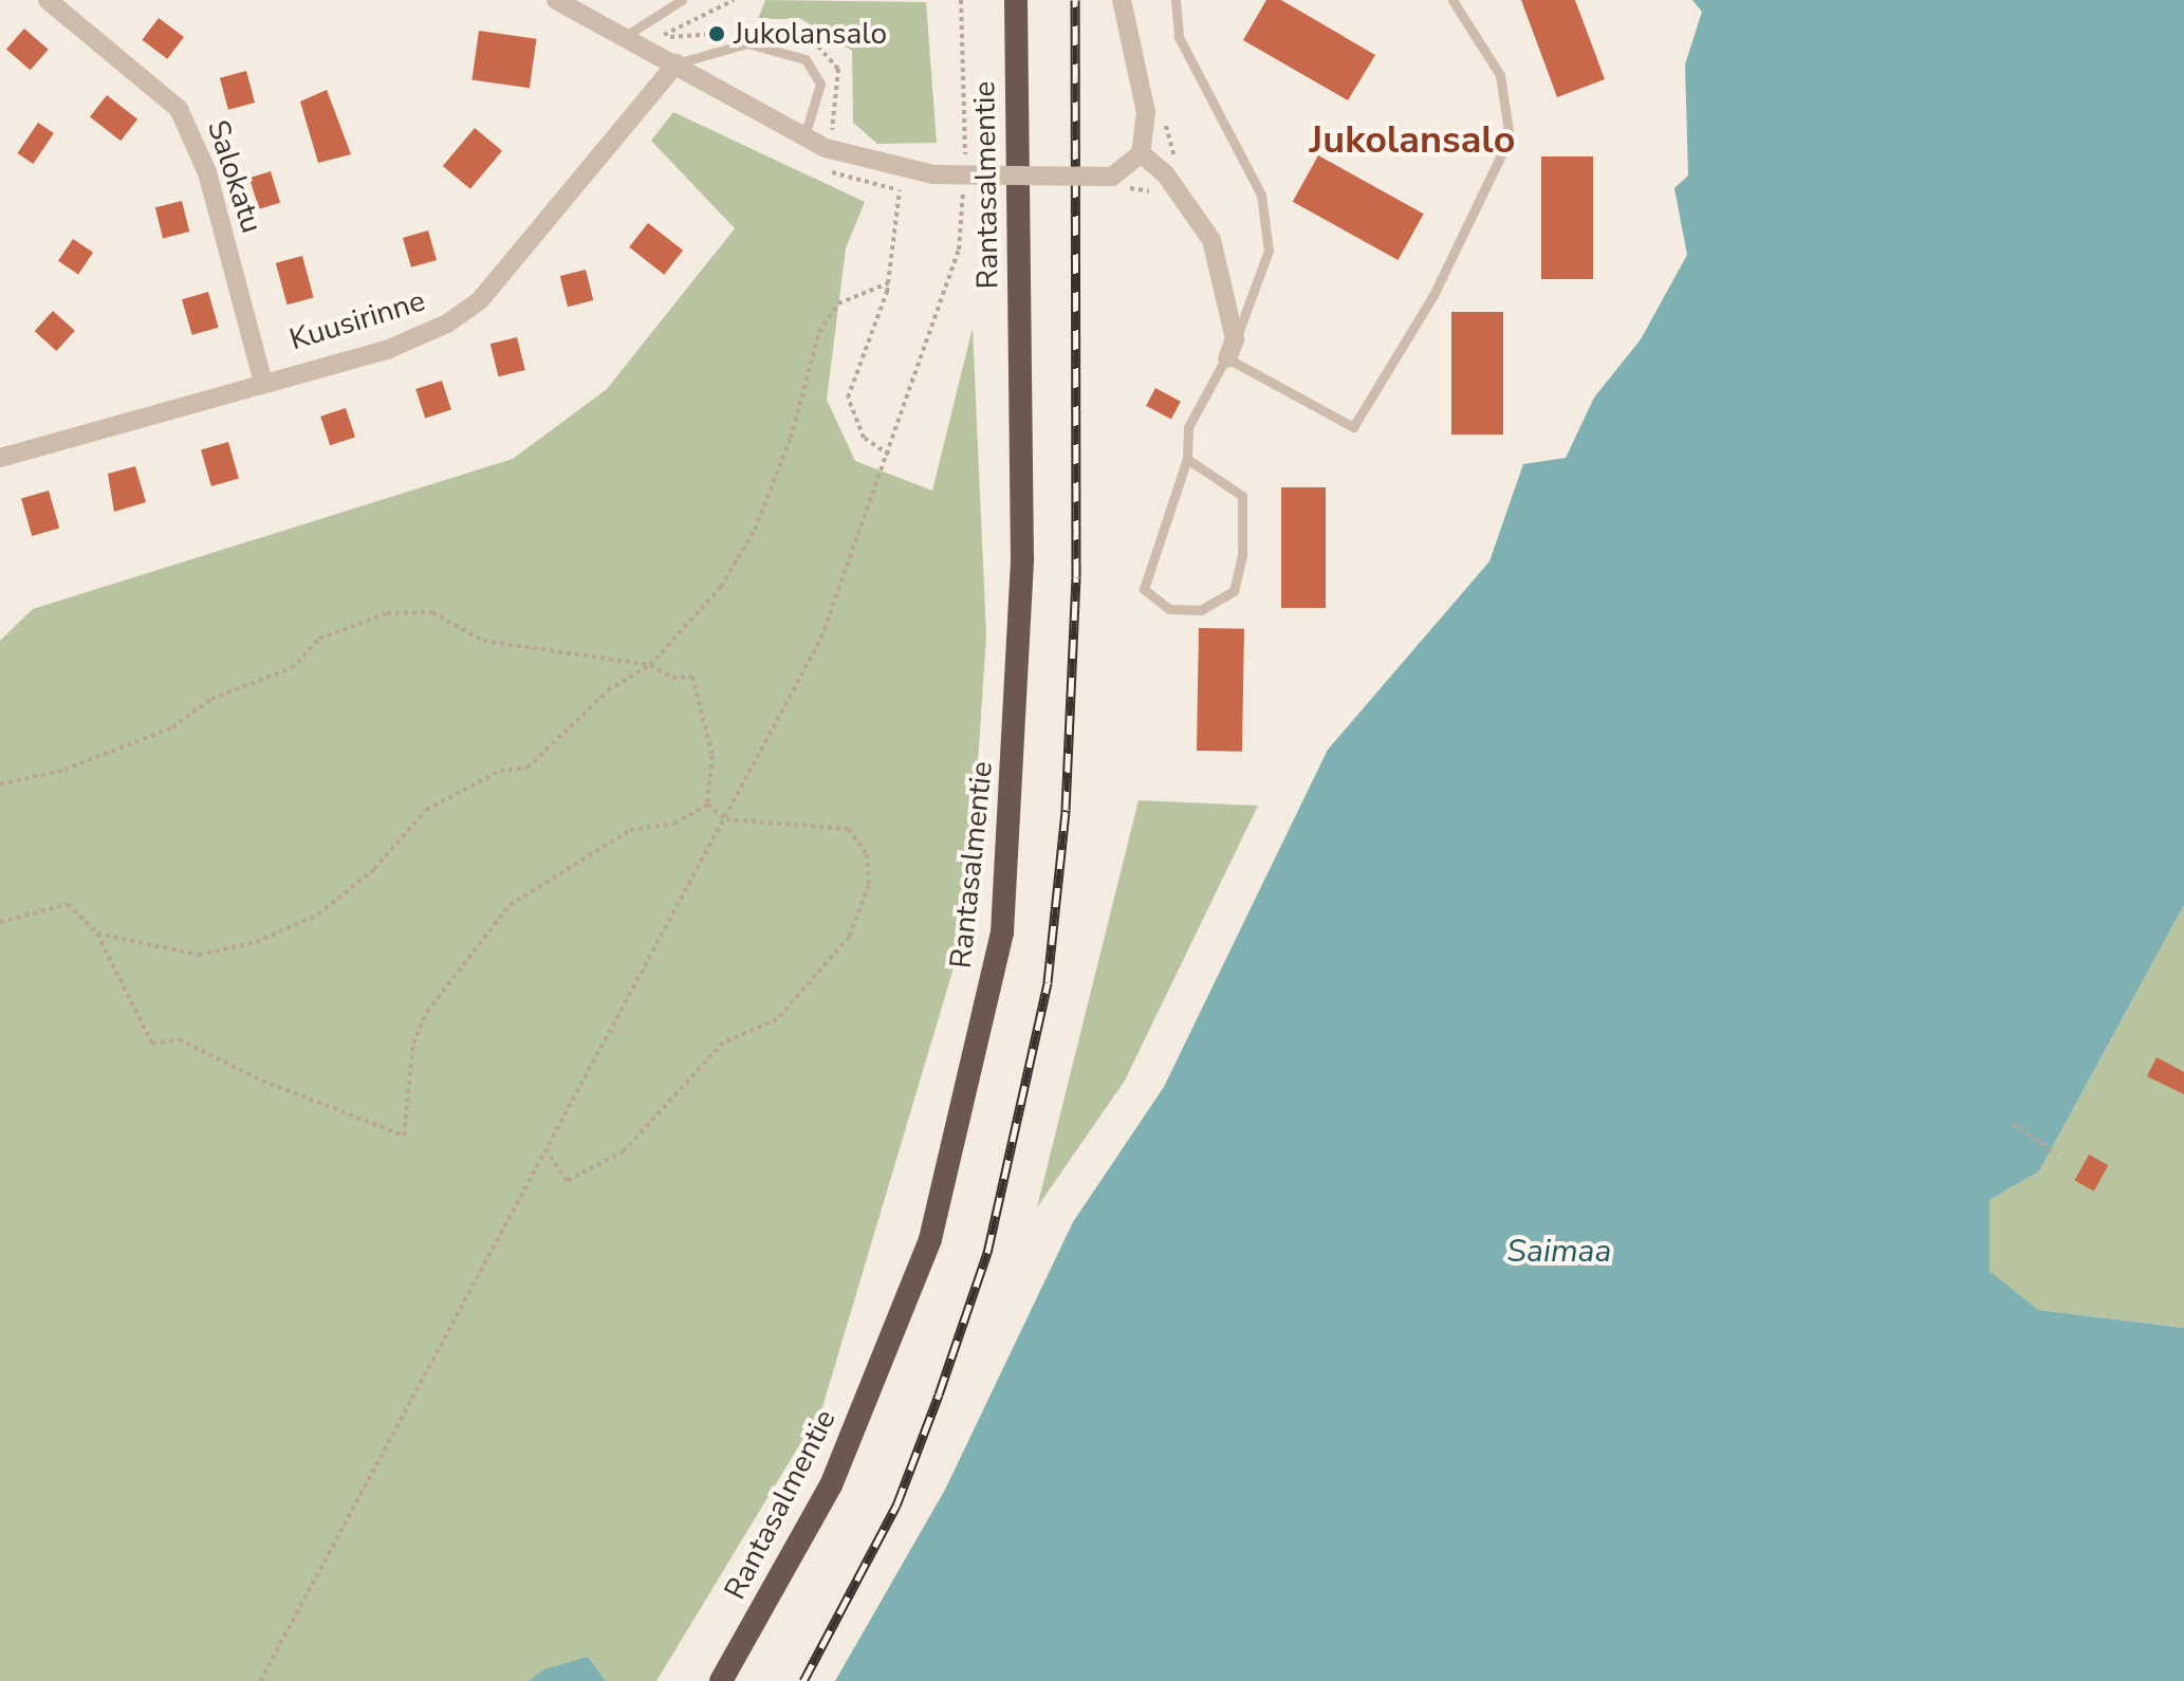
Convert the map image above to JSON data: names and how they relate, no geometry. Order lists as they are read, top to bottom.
{
  "streets": {
    "highway": ["Rantasalmentie"],
    "street": ["Salokatu", "Kuusirinne"]
  },
  "crossings": [
    ["Salokatu", "Kuusirinne"]
  ],
  "districts": ["Jukolansalo"],
  "water": ["Saimaa"],
  "places": ["Jukolansalo"]
}
